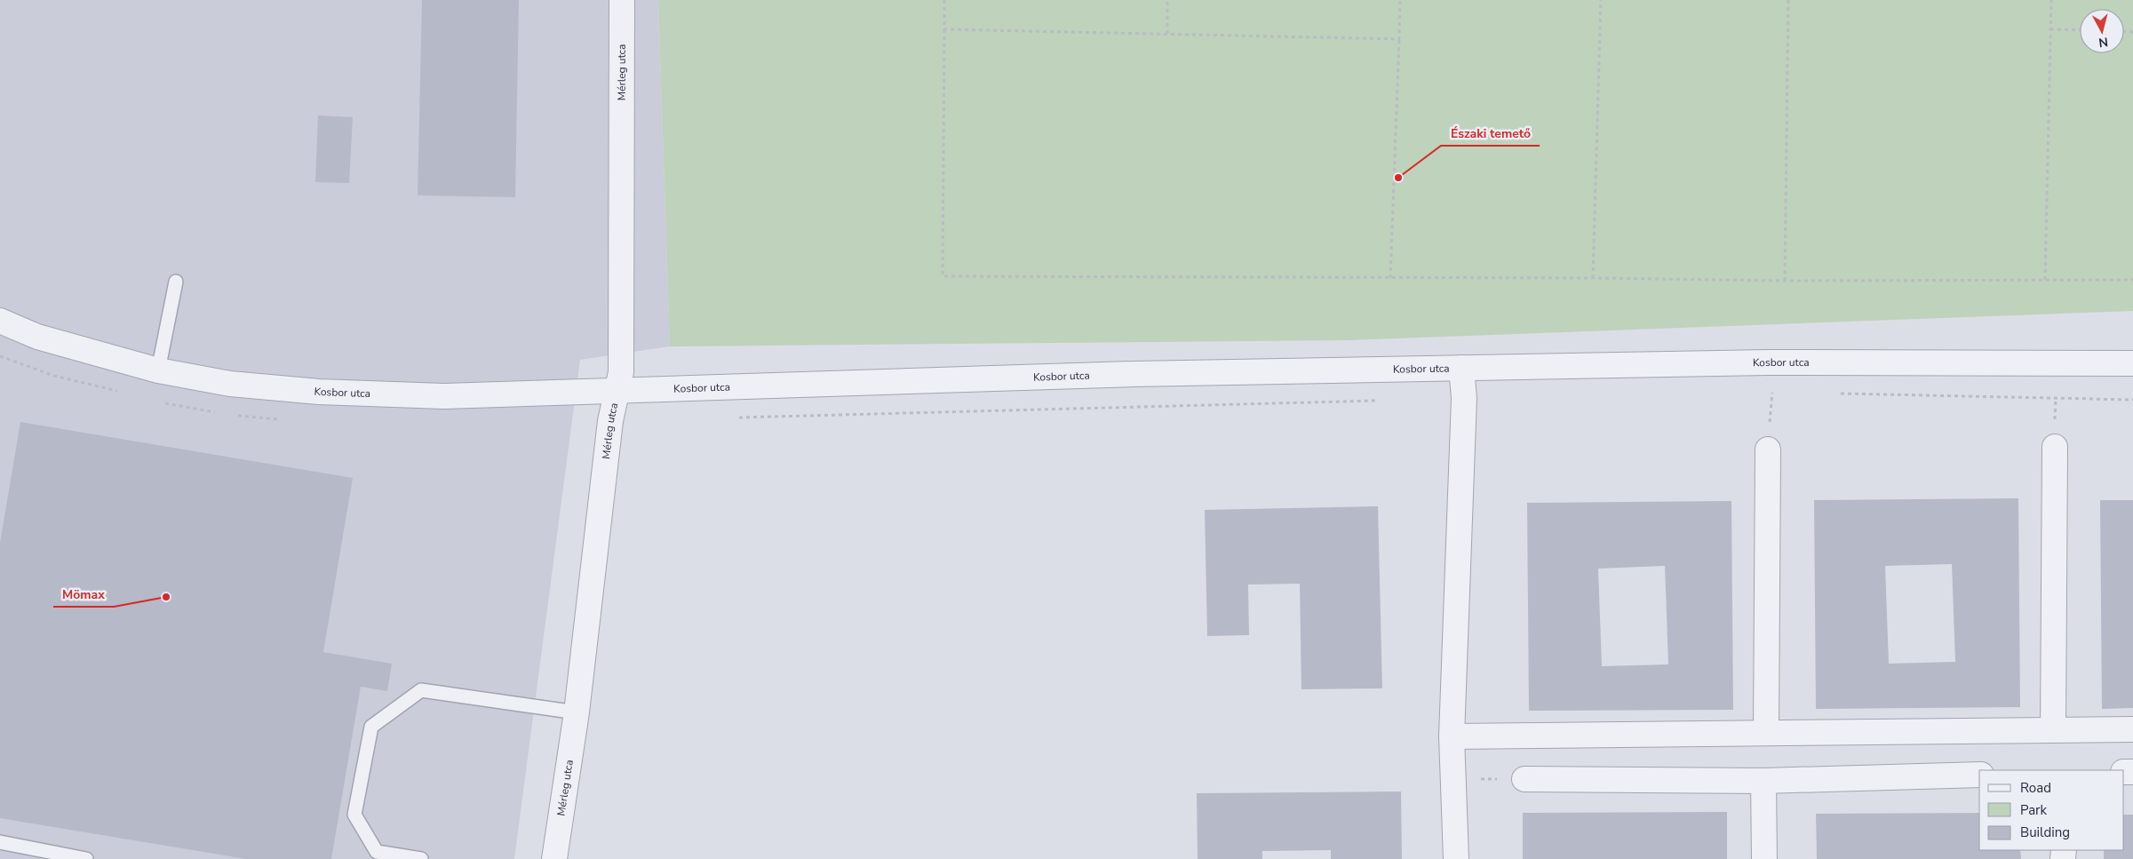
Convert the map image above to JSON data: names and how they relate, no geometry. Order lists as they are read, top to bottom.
{
  "streets": {
    "street": ["Mérleg utca", "Kosbor utca"]
  },
  "crossings": [
    ["Mérleg utca", "Kosbor utca"]
  ],
  "places": ["Északi temető", "Mömax"],
  "legend": ["Road", "Park", "Building"],
  "north": "bottom"
}
